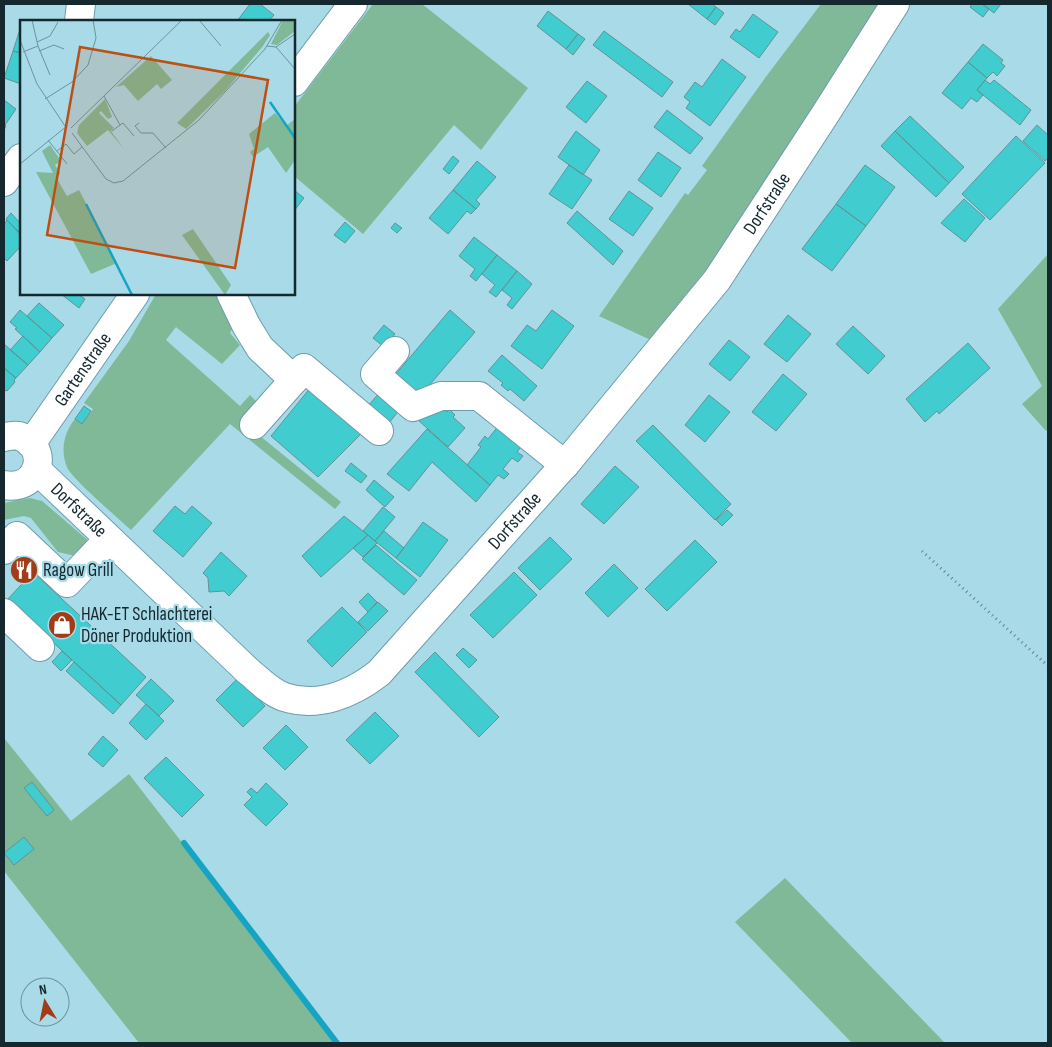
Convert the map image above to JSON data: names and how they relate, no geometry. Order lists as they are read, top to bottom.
{
  "streets": {
    "street": ["Dorfstraße", "Gartenstraße"]
  },
  "places": {
    "restaurant": ["Ragow Grill"],
    "shop": ["HAK-ET Schlachterei Döner Produktion"]
  },
  "north": "top"
}
